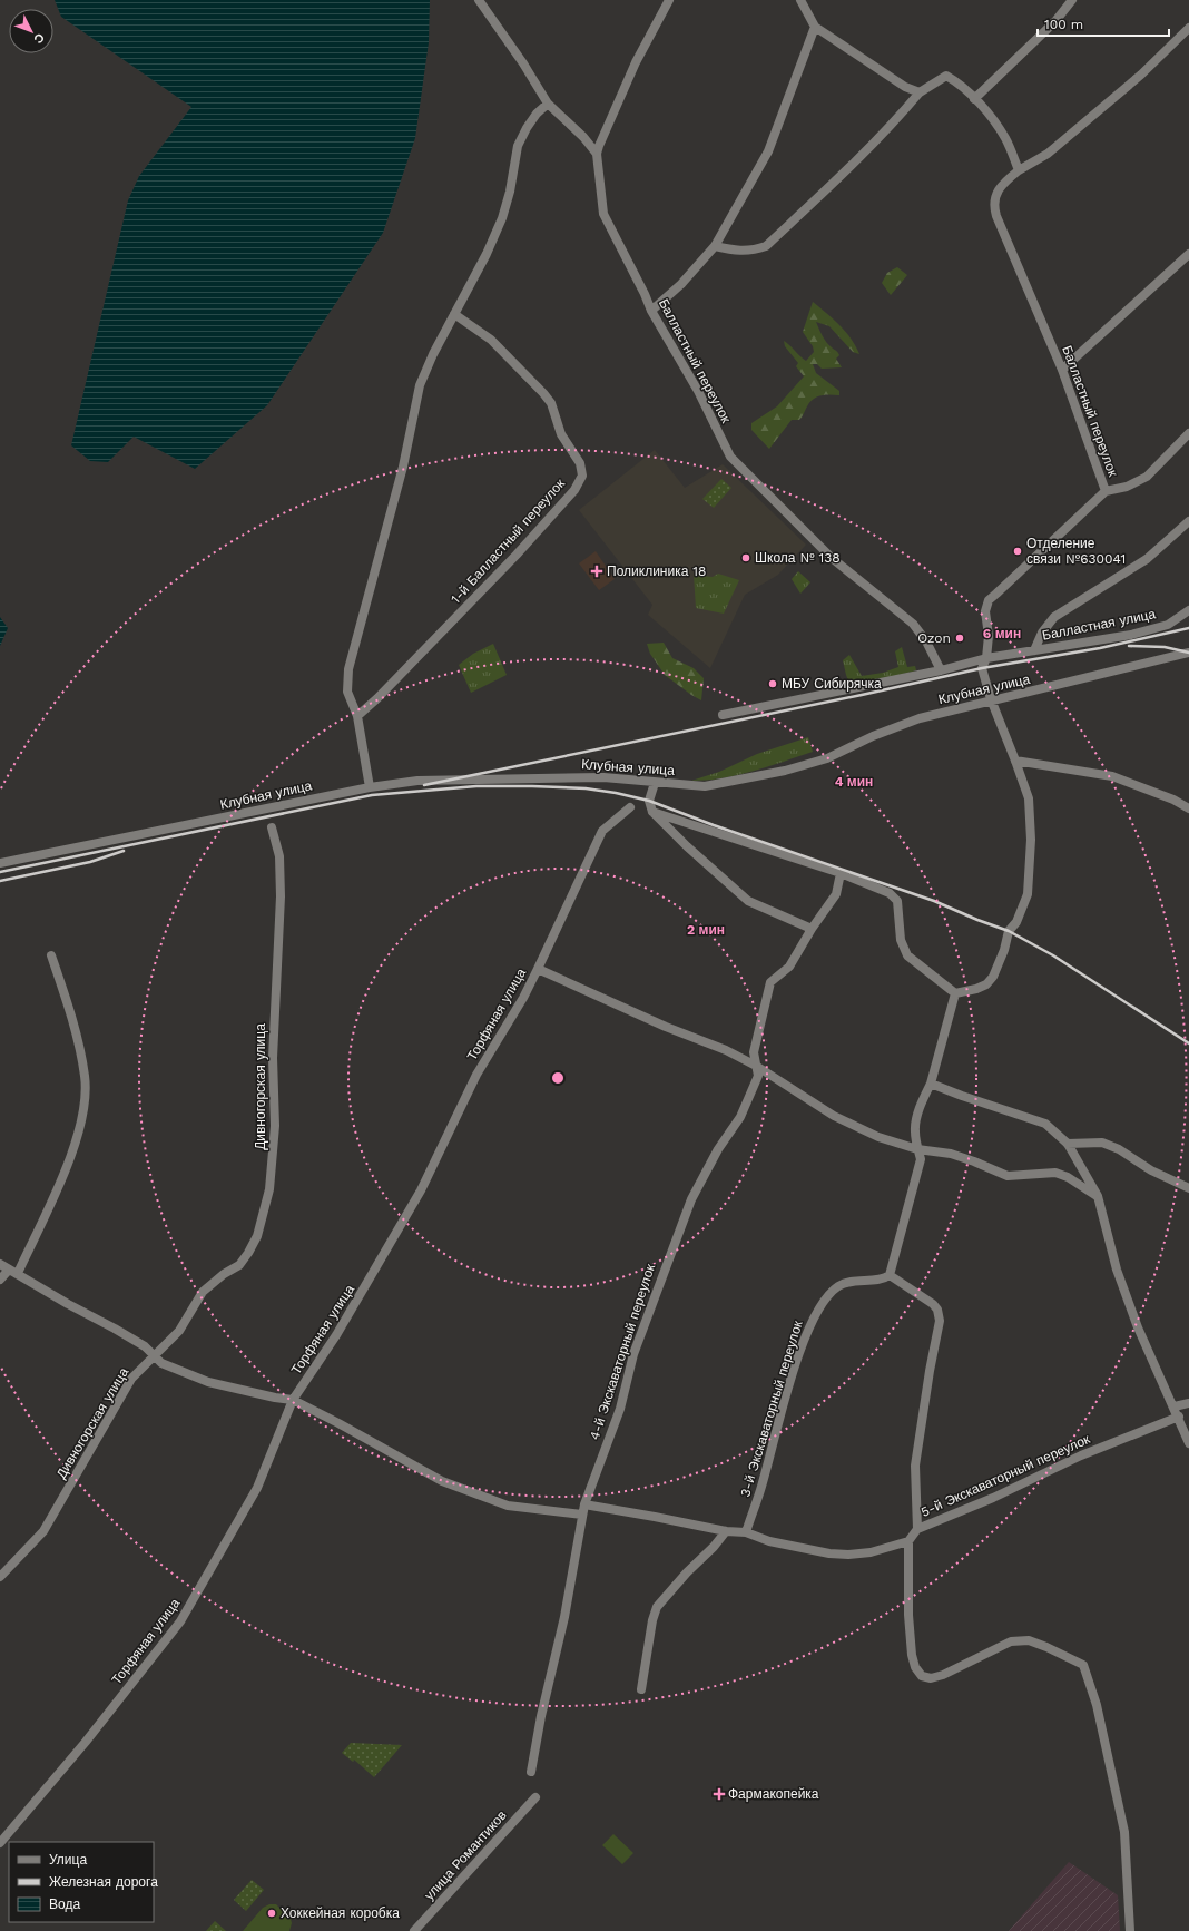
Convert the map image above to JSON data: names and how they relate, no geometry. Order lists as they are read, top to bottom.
{
  "streets": {
    "street": [
      "Балластный переулок",
      "1-й Балластный переулок",
      "Балластная улица",
      "Клубная улица",
      "Торфяная улица",
      "Дивногорская улица",
      "4-й Экскаваторный переулок",
      "3-й Экскаваторный переулок",
      "5-й Экскаваторный переулок",
      "улица Романтиков"
    ]
  },
  "crossings": [
    ["Балластный переулок", "Балластная улица"],
    ["Балластный переулок", "Клубная улица"]
  ],
  "places": {
    "other": [
      "Отделение связи №630041",
      "Школа № 138",
      "Ozon",
      "МБУ Сибирячка",
      "Хоккейная коробка"
    ],
    "health": ["Поликлиника 18", "Фармакопейка"]
  },
  "legend": ["Улица", "Железная дорога", "Вода"],
  "scale_bar": "100 m",
  "north": "bottom right",
  "rings": ["6 мин", "4 мин", "2 мин"]
}
